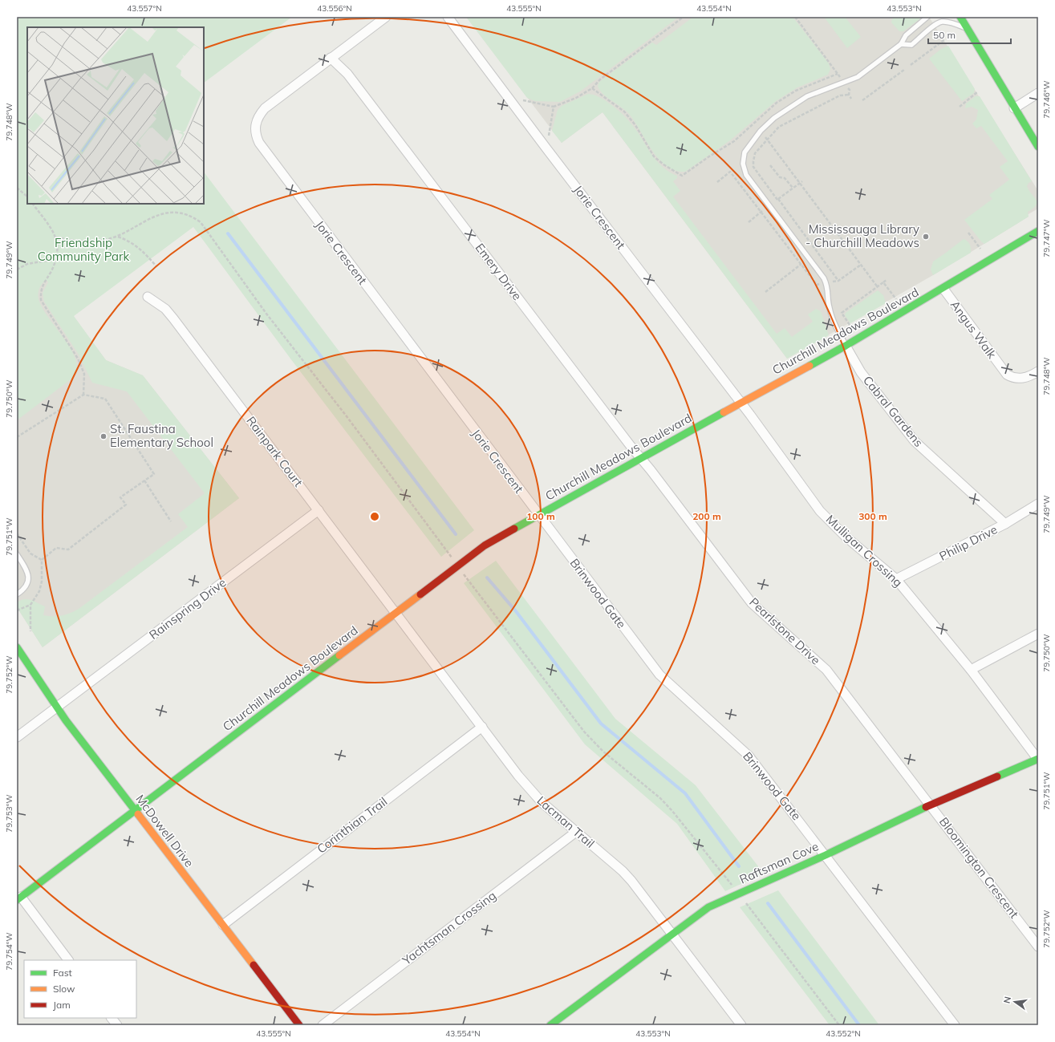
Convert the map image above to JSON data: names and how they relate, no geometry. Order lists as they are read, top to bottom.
{
  "streets": {
    "street": [
      "Jorie Crescent",
      "Emery Drive",
      "Angus Walk",
      "Churchill Meadows Boulevard",
      "Cabral Gardens",
      "Rainpark Court",
      "Philip Drive",
      "Mulligan Crossing",
      "Brinwood Gate",
      "Rainspring Drive",
      "Pearlstone Drive",
      "Lacman Trail",
      "Corinthian Trail",
      "McDowell Drive",
      "Raftsman Cove",
      "Bloomington Crescent",
      "Yachtsman Crossing"
    ]
  },
  "crossings": [
    ["Jorie Crescent", "Emery Drive"],
    ["Jorie Crescent", "Churchill Meadows Boulevard"],
    ["Jorie Crescent", "Mulligan Crossing"],
    ["Jorie Crescent", "Brinwood Gate"],
    ["Emery Drive", "Churchill Meadows Boulevard"],
    ["Emery Drive", "Pearlstone Drive"],
    ["Angus Walk", "Churchill Meadows Boulevard"],
    ["Churchill Meadows Boulevard", "Cabral Gardens"],
    ["Churchill Meadows Boulevard", "Rainpark Court"],
    ["Churchill Meadows Boulevard", "Mulligan Crossing"],
    ["Churchill Meadows Boulevard", "Brinwood Gate"],
    ["Churchill Meadows Boulevard", "Pearlstone Drive"],
    ["Churchill Meadows Boulevard", "Lacman Trail"],
    ["Churchill Meadows Boulevard", "McDowell Drive"],
    ["Cabral Gardens", "Philip Drive"],
    ["Rainpark Court", "Rainspring Drive"],
    ["Rainpark Court", "Lacman Trail"],
    ["Philip Drive", "Mulligan Crossing"],
    ["Mulligan Crossing", "Raftsman Cove"],
    ["Brinwood Gate", "Raftsman Cove"],
    ["Rainspring Drive", "McDowell Drive"],
    ["Pearlstone Drive", "Raftsman Cove"],
    ["Pearlstone Drive", "Bloomington Crescent"],
    ["Lacman Trail", "Corinthian Trail"],
    ["Lacman Trail", "Raftsman Cove"],
    ["Lacman Trail", "Yachtsman Crossing"],
    ["Corinthian Trail", "McDowell Drive"],
    ["Raftsman Cove", "Bloomington Crescent"]
  ],
  "parks": ["Friendship Community Park"],
  "places": ["Mississauga Library - Churchill Meadows", "St. Faustina Elementary School"],
  "legend": ["Fast", "Slow", "Jam"],
  "scale_bar": "50 m",
  "north": "left",
  "coordinates": [
    "43.557°N",
    "43.556°N",
    "43.555°N",
    "43.554°N",
    "43.553°N",
    "79.746°W",
    "79.748°W",
    "79.747°W",
    "79.749°W",
    "79.750°W",
    "79.751°W",
    "79.752°W",
    "79.753°W",
    "79.754°W",
    "43.552°N"
  ],
  "rings": ["100 m", "200 m", "300 m"]
}
